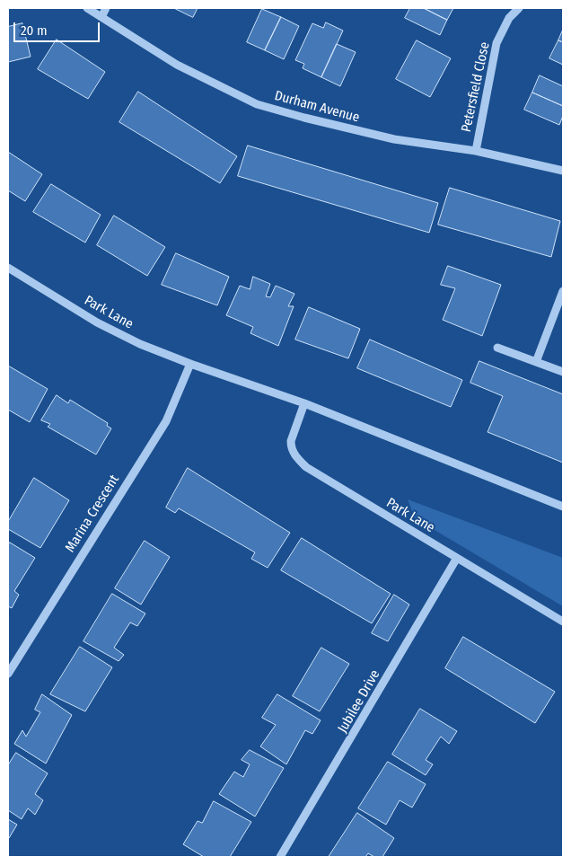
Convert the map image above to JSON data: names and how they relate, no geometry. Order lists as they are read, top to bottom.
{
  "streets": {
    "street": [
      "Petersfield Close",
      "Durham Avenue",
      "Park Lane",
      "Marina Crescent",
      "Jubilee Drive"
    ]
  },
  "crossings": [
    ["Petersfield Close", "Durham Avenue"],
    ["Park Lane", "Marina Crescent"],
    ["Park Lane", "Jubilee Drive"]
  ],
  "scale_bar": "20 m"
}
